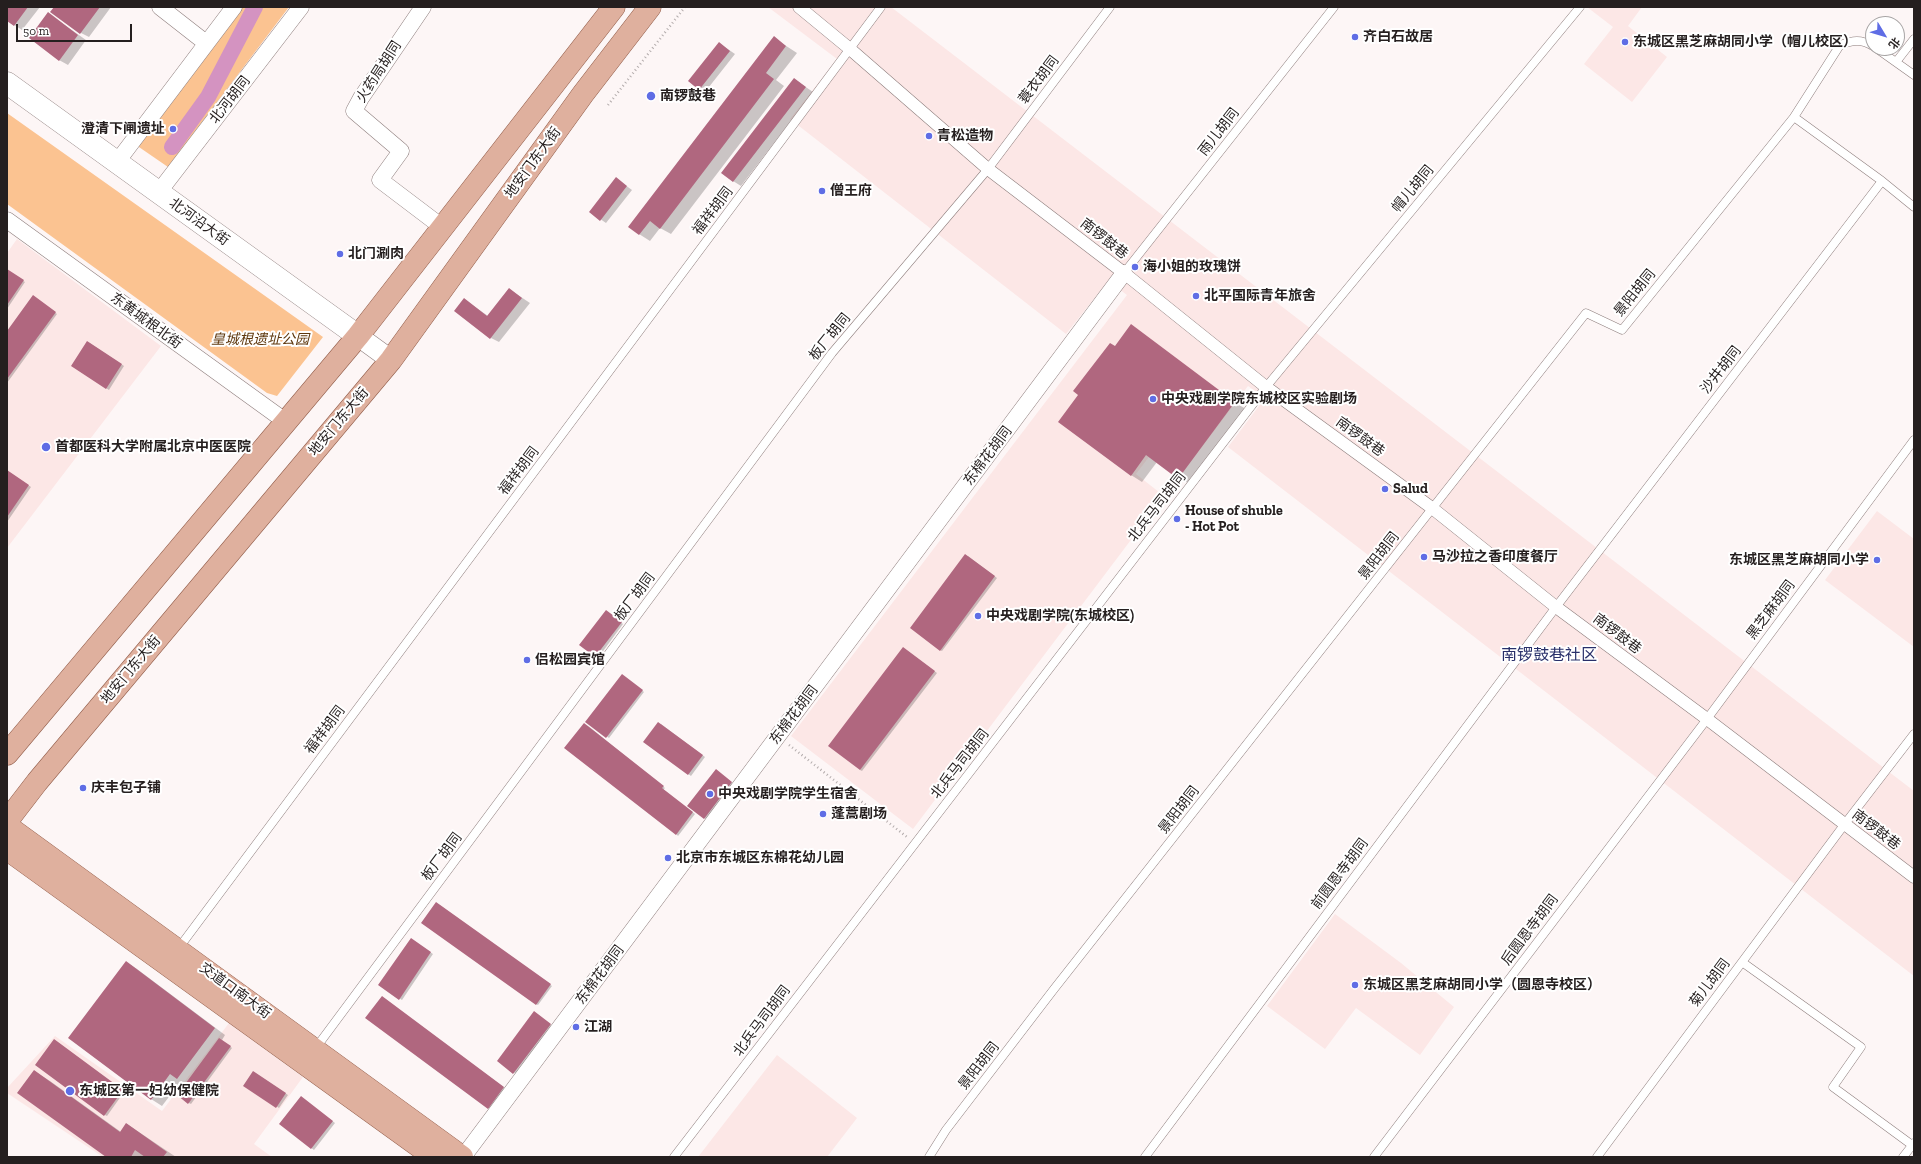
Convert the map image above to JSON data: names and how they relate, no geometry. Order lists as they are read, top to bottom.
{
  "streets": {
    "main road": ["地安门东大街", "北河沿大街", "交道口南大街"],
    "street": [
      "火药局胡同",
      "北河胡同",
      "南锣鼓巷",
      "东黄城根北街",
      "东棉花胡同"
    ],
    "lane": [
      "蓑衣胡同",
      "雨儿胡同",
      "帽儿胡同",
      "福祥胡同",
      "景阳胡同",
      "板厂胡同",
      "沙井胡同",
      "北兵马司胡同",
      "黑芝麻胡同",
      "前圆恩寺胡同",
      "后圆恩寺胡同",
      "菊儿胡同"
    ]
  },
  "crossings": [
    ["蓑衣胡同", "南锣鼓巷"],
    ["蓑衣胡同", "板厂胡同"],
    ["北河胡同", "北河沿大街"],
    ["雨儿胡同", "南锣鼓巷"],
    ["雨儿胡同", "东棉花胡同"],
    ["地安门东大街", "北河沿大街"],
    ["帽儿胡同", "南锣鼓巷"],
    ["帽儿胡同", "北兵马司胡同"],
    ["福祥胡同", "南锣鼓巷"],
    ["福祥胡同", "交道口南大街"],
    ["南锣鼓巷", "景阳胡同"],
    ["南锣鼓巷", "板厂胡同"],
    ["南锣鼓巷", "沙井胡同"],
    ["南锣鼓巷", "东棉花胡同"],
    ["南锣鼓巷", "北兵马司胡同"],
    ["南锣鼓巷", "黑芝麻胡同"],
    ["南锣鼓巷", "前圆恩寺胡同"],
    ["南锣鼓巷", "后圆恩寺胡同"],
    ["南锣鼓巷", "菊儿胡同"],
    ["板厂胡同", "交道口南大街"],
    ["沙井胡同", "前圆恩寺胡同"],
    ["东棉花胡同", "交道口南大街"],
    ["黑芝麻胡同", "后圆恩寺胡同"]
  ],
  "districts": ["南锣鼓巷社区"],
  "parks": ["皇城根遗址公园"],
  "places": [
    "齐白石故居",
    "东城区黑芝麻胡同小学（帽儿校区）",
    "南锣鼓巷",
    "澄清下闸遗址",
    "青松造物",
    "僧王府",
    "北门涮肉",
    "海小姐的玫瑰饼",
    "北平国际青年旅舍",
    "中央戏剧学院东城校区实验剧场",
    "首都医科大学附属北京中医医院",
    "Salud",
    "House of shuble - Hot Pot",
    "马沙拉之香印度餐厅",
    "东城区黑芝麻胡同小学",
    "中央戏剧学院(东城校区)",
    "侣松园宾馆",
    "庆丰包子铺",
    "中央戏剧学院学生宿舍",
    "蓬蒿剧场",
    "北京市东城区东棉花幼儿园",
    "东城区黑芝麻胡同小学（圆恩寺校区）",
    "江湖",
    "东城区第一妇幼保健院"
  ],
  "scale_bar": "50 m",
  "north": "bottom right"
}
